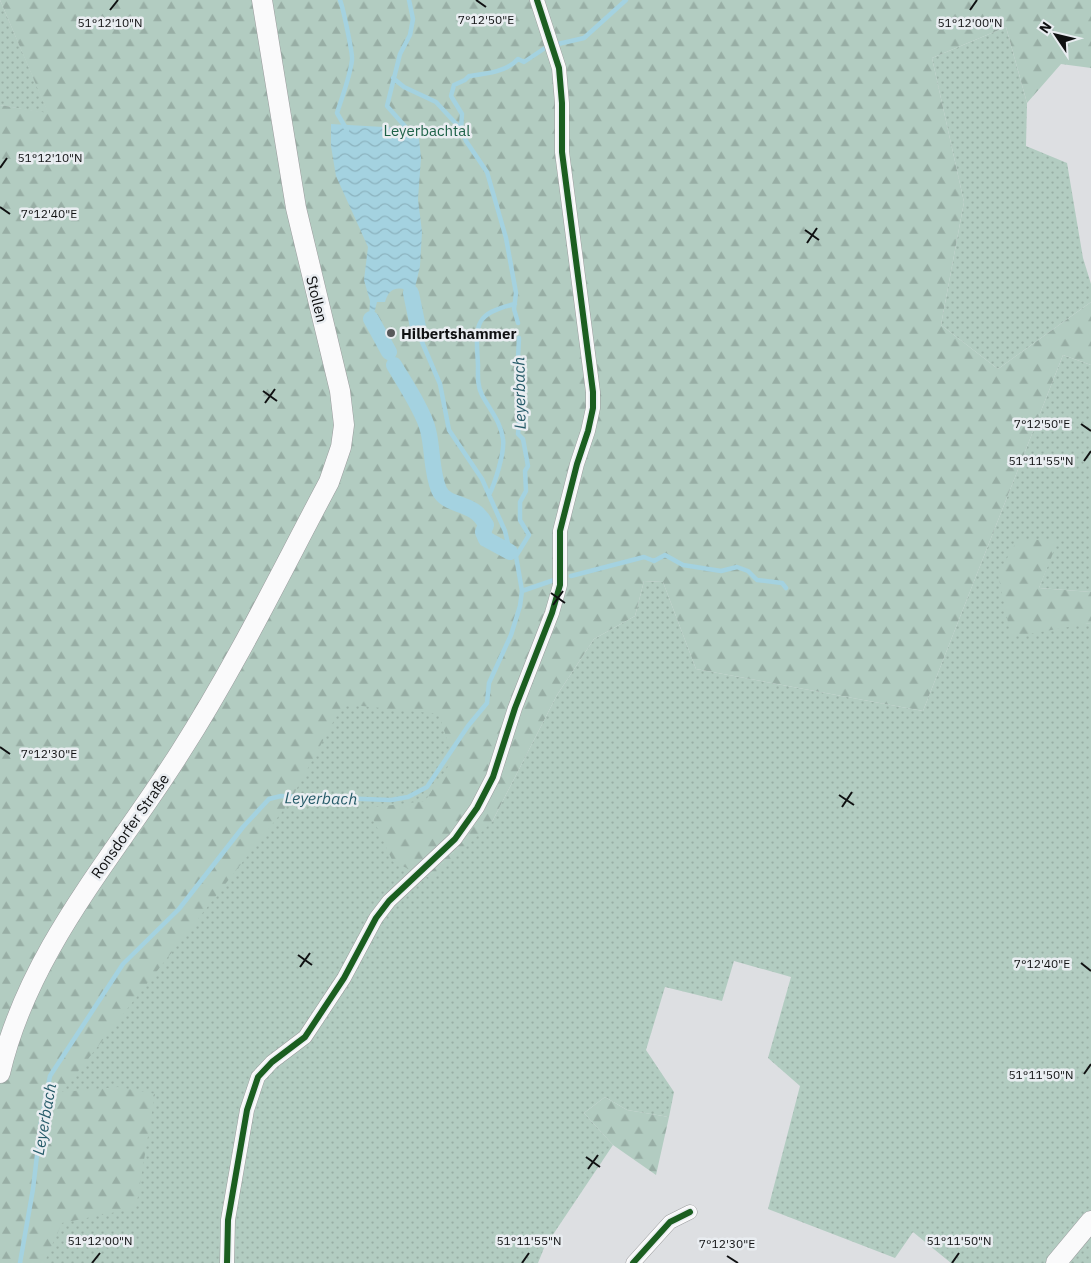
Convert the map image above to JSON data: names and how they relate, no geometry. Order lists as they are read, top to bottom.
{
  "streets": {
    "main road": ["Stollen", "Ronsdorfer Straße"]
  },
  "crossings": [
    ["Stollen", "Ronsdorfer Straße"]
  ],
  "water": ["Leyerbach"],
  "parks": ["Leyerbachtal"],
  "places": ["Hilbertshammer"],
  "north": "top left",
  "coordinates": [
    "7°12'50\"E",
    "51°12'10\"N",
    "51°12'00\"N",
    "7°12'40\"E",
    "51°11'55\"N",
    "7°12'30\"E",
    "51°11'50\"N"
  ]
}
